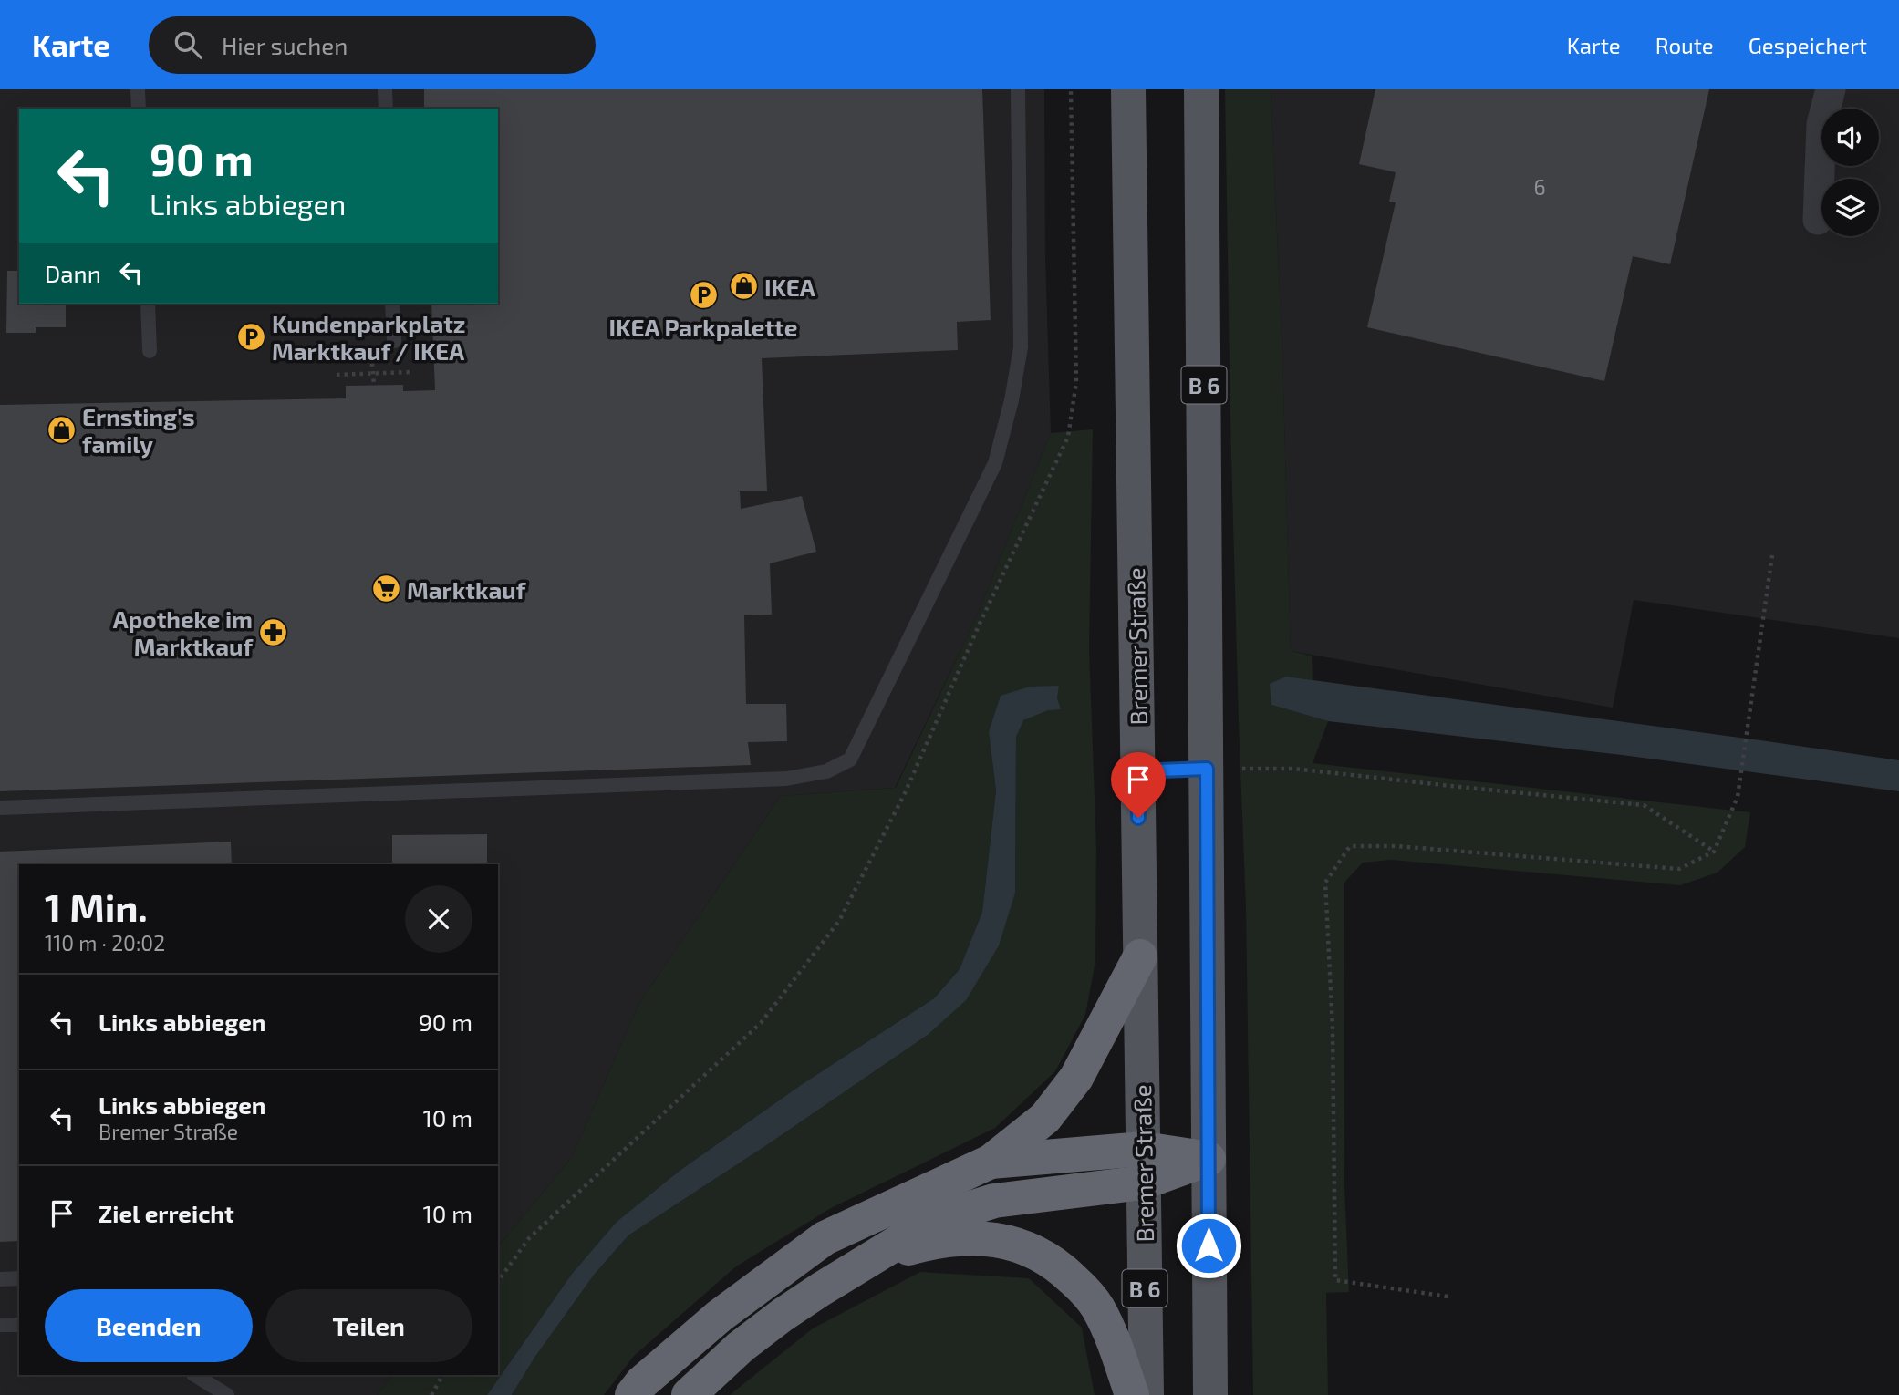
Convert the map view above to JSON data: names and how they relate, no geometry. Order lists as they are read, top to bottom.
{
  "streets": {
    "main road": ["B 6", "Bremer Straße"]
  },
  "places": {
    "shop": ["IKEA", "Ernsting's family"],
    "parking": ["IKEA Parkpalette", "Kundenparkplatz Marktkauf / IKEA"],
    "supermarket": ["Marktkauf"],
    "pharmacy": ["Apotheke im Marktkauf"]
  },
  "house_numbers": ["6"],
  "page": {
    "header": "Karte",
    "search": "Hier suchen",
    "nav": ["Karte", "Route", "Gespeichert"],
    "turn": ["90 m", "Links abbiegen"],
    "then": "Dann",
    "heading": ["1 Min.", "110 m · 20:02"],
    "list": [
      {
        "name": "Links abbiegen",
        "value": "90 m"
      },
      {
        "name": "Links abbiegen",
        "note": "Bremer Straße",
        "value": "10 m"
      },
      {
        "name": "Ziel erreicht",
        "value": "10 m"
      }
    ],
    "buttons": ["Beenden", "Teilen"]
  }
}
